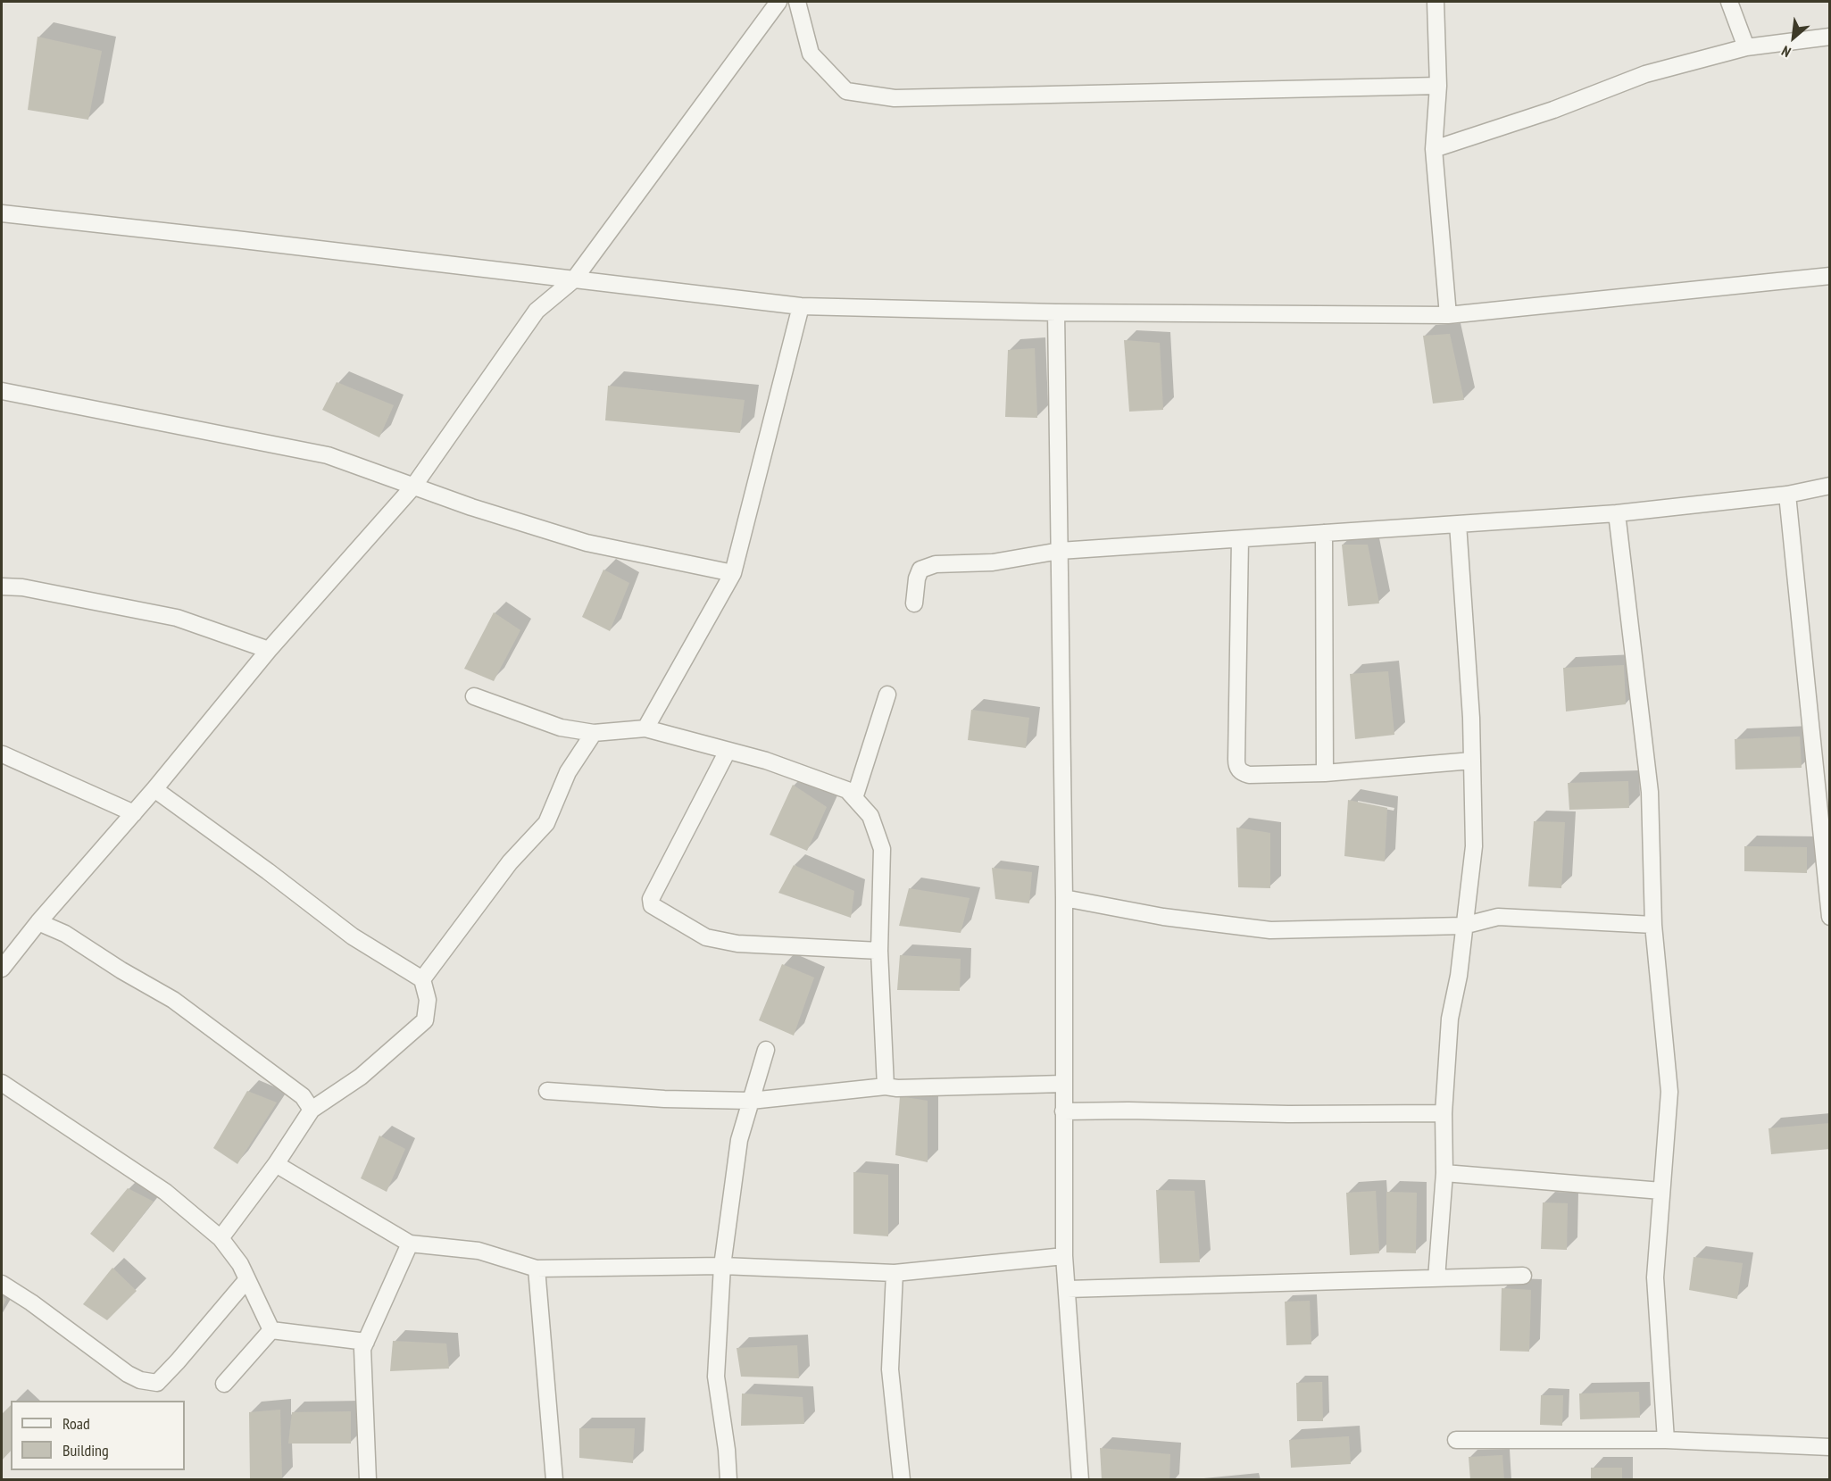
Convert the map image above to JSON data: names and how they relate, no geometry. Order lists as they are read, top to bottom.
{
  "legend": ["Road", "Building"],
  "north": "bottom left"
}
